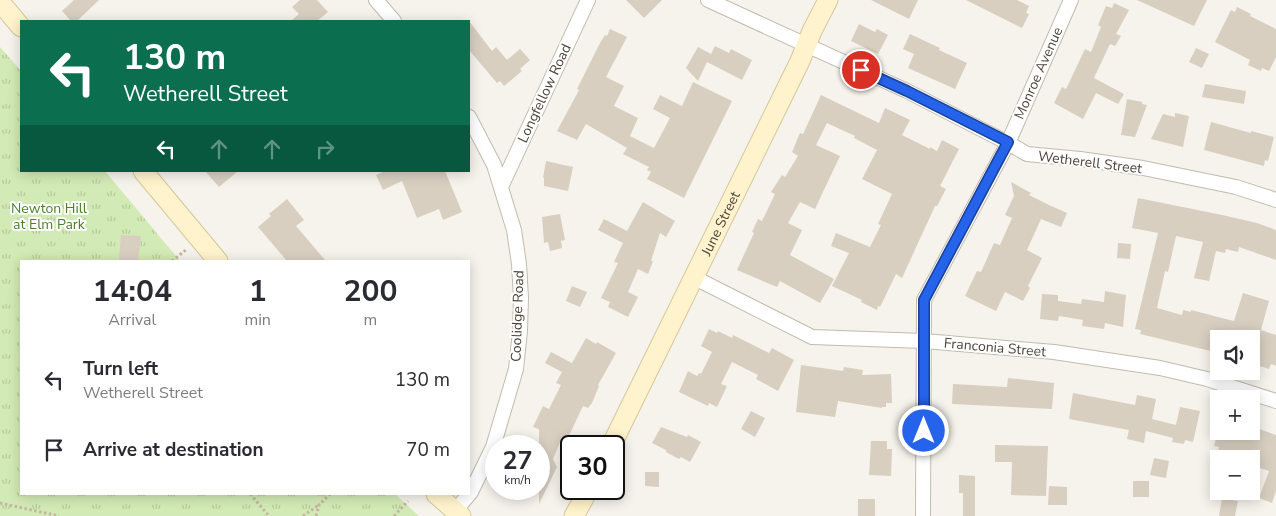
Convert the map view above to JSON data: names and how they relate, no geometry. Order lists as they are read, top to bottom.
{
  "streets": {
    "street": [
      "Monroe Avenue",
      "Longfellow Road",
      "Wetherell Street",
      "June Street",
      "Coolidge Road",
      "Franconia Street"
    ]
  },
  "crossings": [
    ["Monroe Avenue", "Wetherell Street"],
    ["Monroe Avenue", "Franconia Street"],
    ["Longfellow Road", "Coolidge Road"],
    ["Wetherell Street", "June Street"],
    ["June Street", "Franconia Street"]
  ],
  "parks": ["Newton Hill at Elm Park"],
  "page": {
    "turn": ["130 m", "Wetherell Street"],
    "eta": [
      "14:04",
      "Arrival",
      "1",
      "min",
      "200",
      "m"
    ],
    "map_buttons": ["+", "−"],
    "list": [
      {
        "name": "Turn left",
        "note": "Wetherell Street",
        "value": "130 m"
      },
      {
        "name": "Arrive at destination",
        "value": "70 m"
      }
    ],
    "speed": "27 km/h",
    "limit": "30"
  }
}
